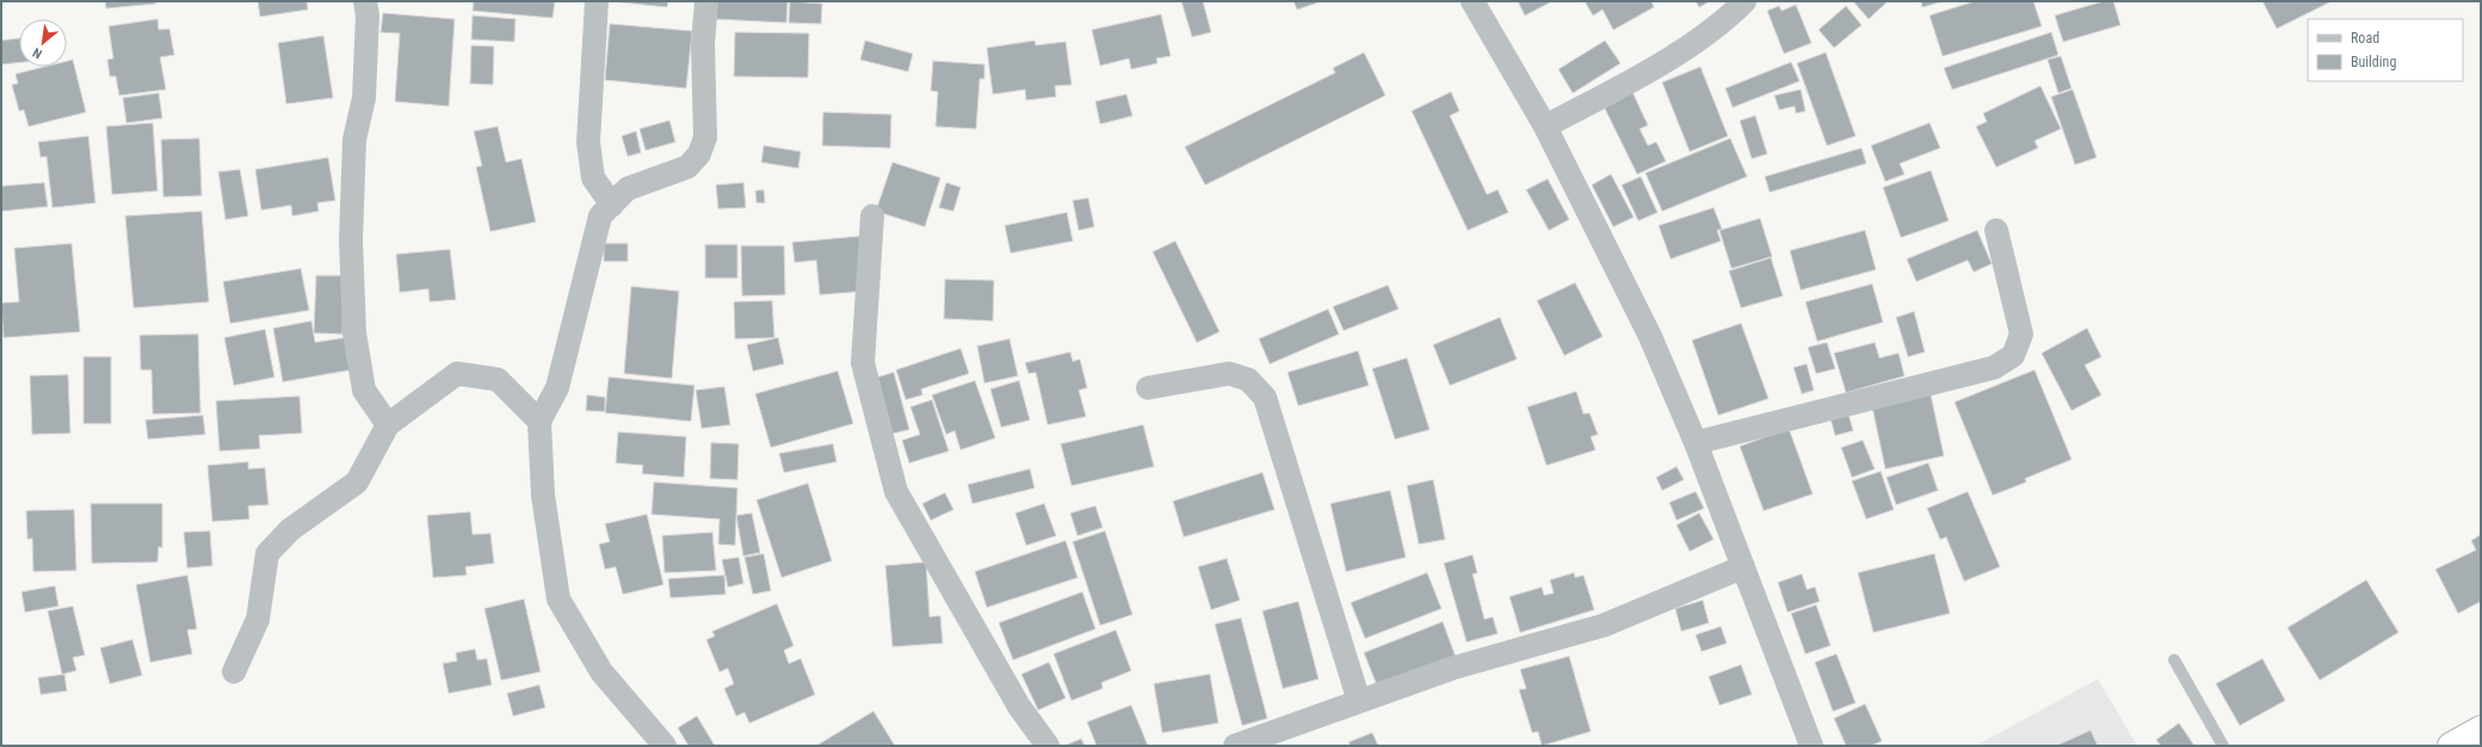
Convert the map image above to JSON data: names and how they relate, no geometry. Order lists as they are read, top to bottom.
{
  "legend": ["Road", "Building"],
  "north": "bottom left"
}
